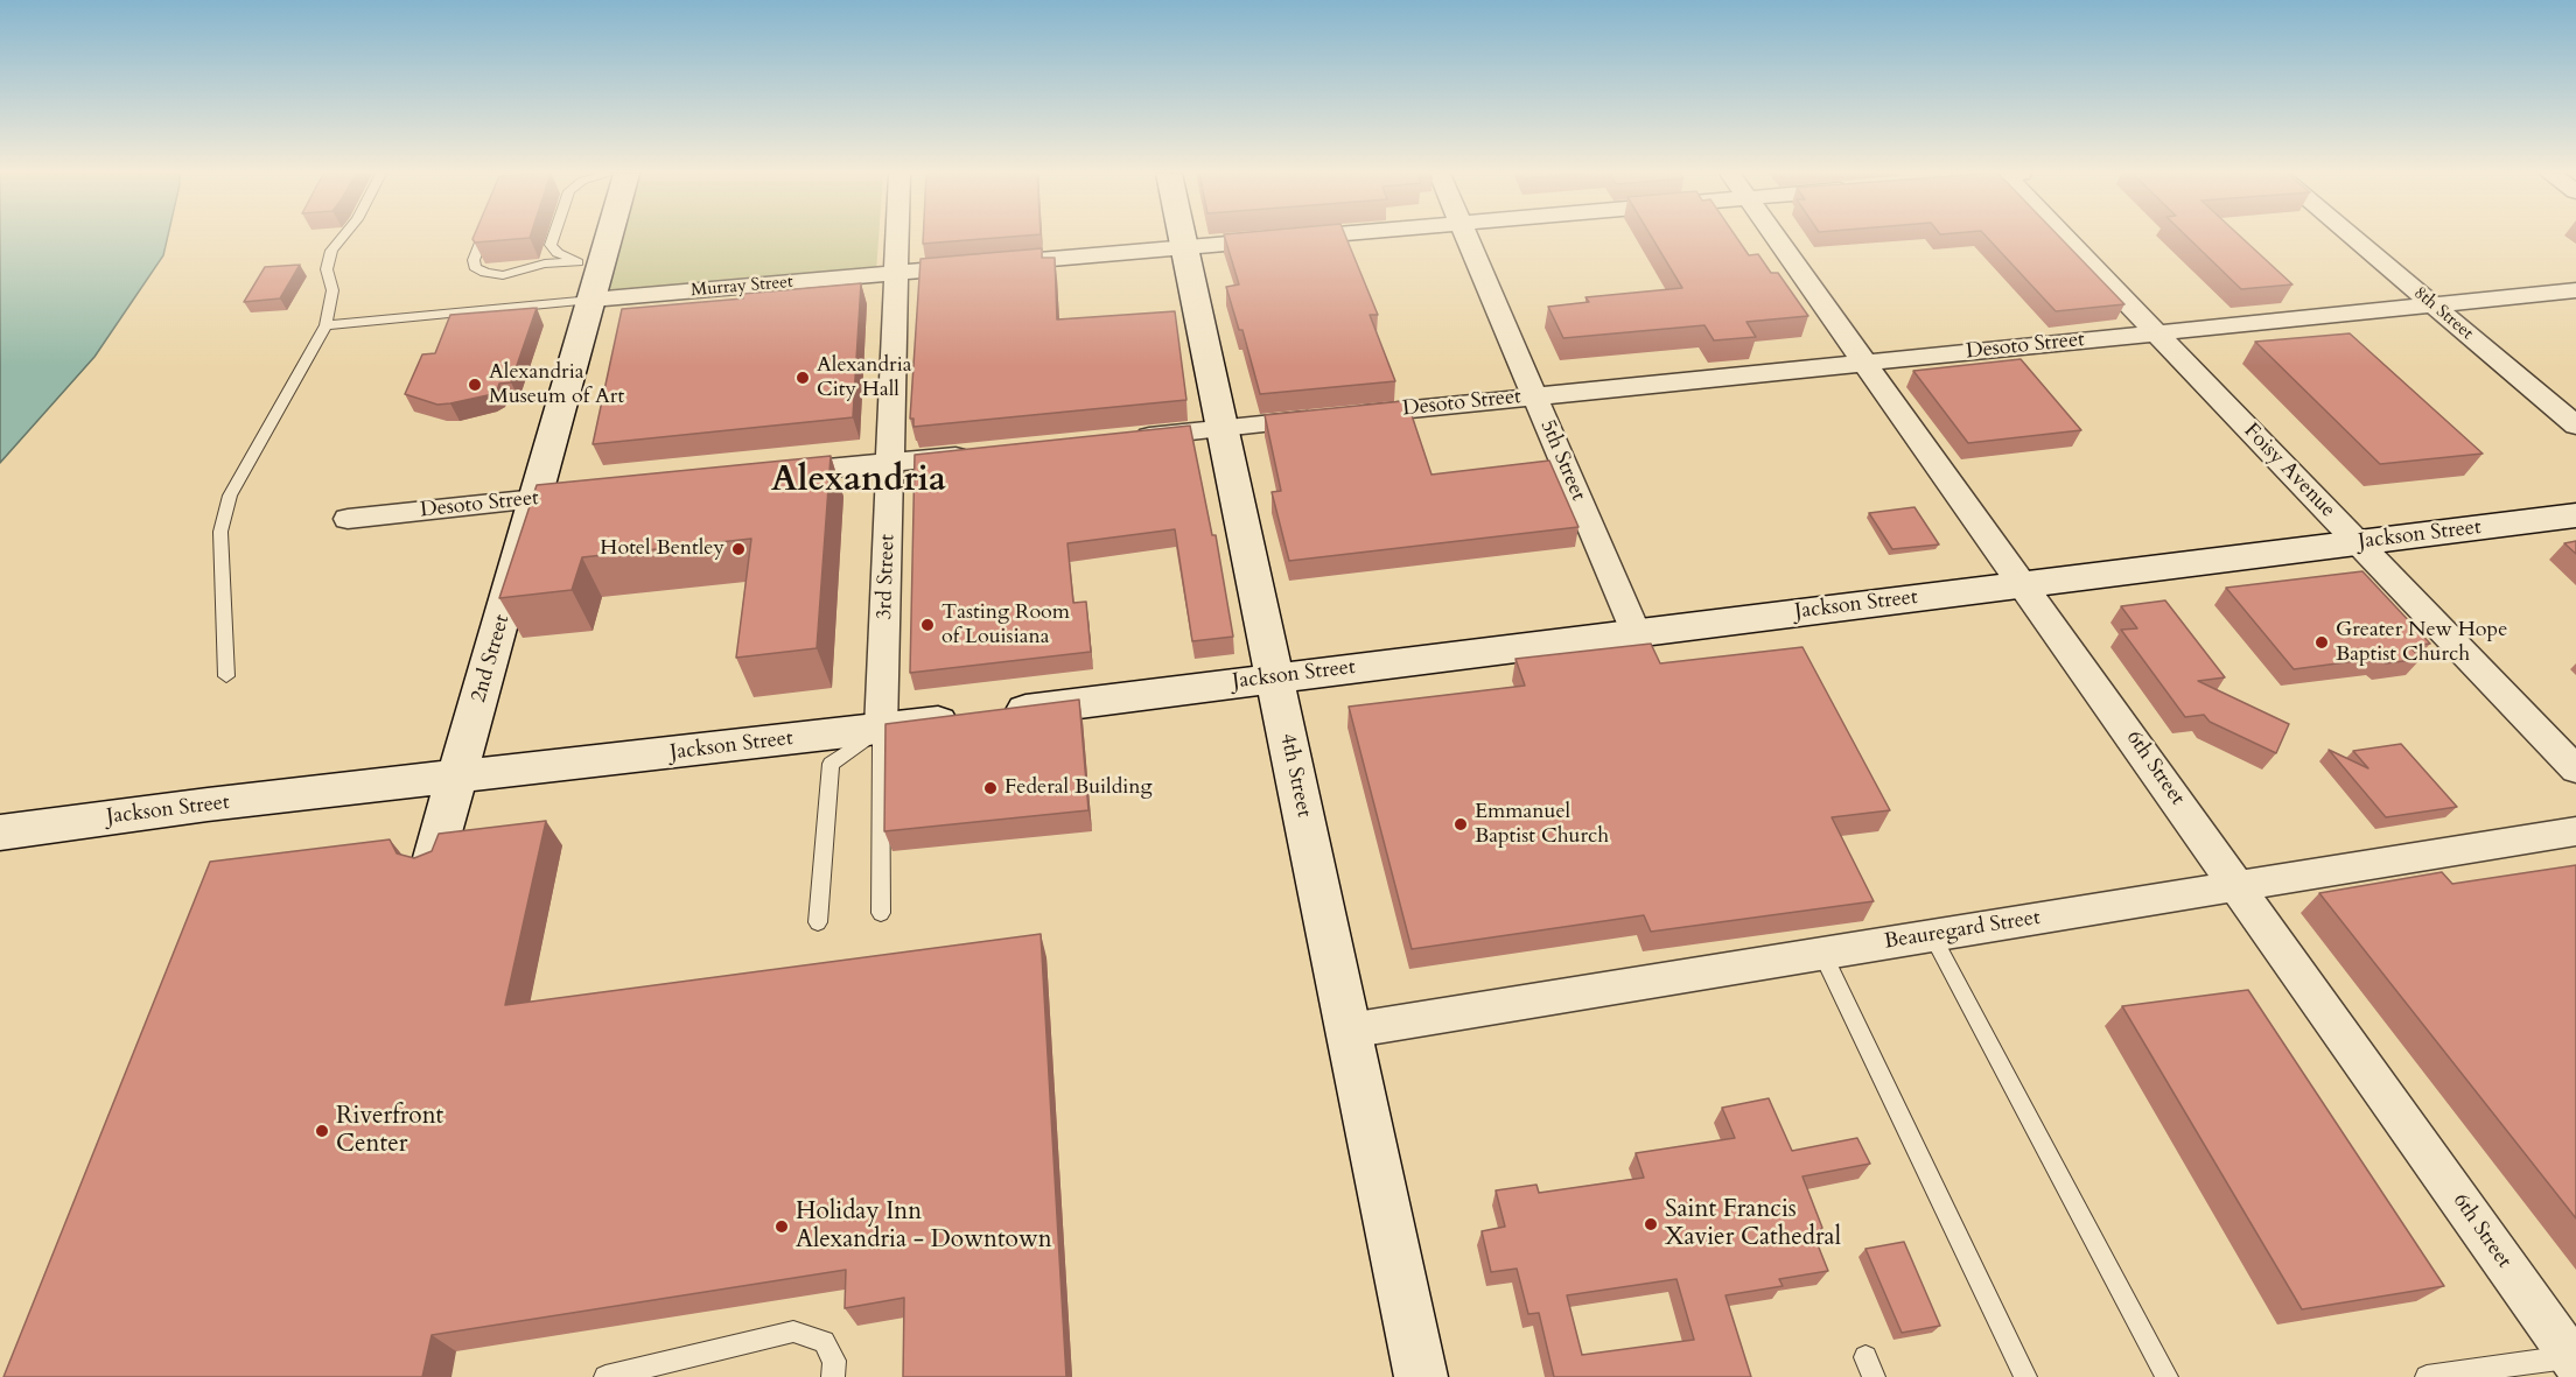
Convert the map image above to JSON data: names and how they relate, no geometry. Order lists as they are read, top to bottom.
{
  "streets": {
    "main road": ["Jackson Street", "2nd Street", "4th Street"],
    "street": [
      "Murray Street",
      "8th Street",
      "Desoto Street",
      "5th Street",
      "Foisy Avenue",
      "3rd Street",
      "6th Street",
      "Beauregard Street"
    ]
  },
  "crossings": [
    ["Murray Street", "3rd Street"],
    ["Murray Street", "2nd Street"],
    ["Murray Street", "4th Street"],
    ["8th Street", "Desoto Street"],
    ["Desoto Street", "5th Street"],
    ["Desoto Street", "Foisy Avenue"],
    ["Desoto Street", "2nd Street"],
    ["Desoto Street", "6th Street"],
    ["Desoto Street", "4th Street"],
    ["5th Street", "Jackson Street"],
    ["Foisy Avenue", "Jackson Street"],
    ["Jackson Street", "3rd Street"],
    ["Jackson Street", "2nd Street"],
    ["Jackson Street", "6th Street"],
    ["Jackson Street", "4th Street"],
    ["6th Street", "Beauregard Street"],
    ["4th Street", "Beauregard Street"]
  ],
  "districts": ["Alexandria"],
  "places": [
    "Alexandria City Hall",
    "Alexandria Museum of Art",
    "Hotel Bentley",
    "Tasting Room of Louisiana",
    "Greater New Hope Baptist Church",
    "Federal Building",
    "Emmanuel Baptist Church",
    "Riverfront Center",
    "Saint Francis Xavier Cathedral",
    "Holiday Inn Alexandria - Downtown"
  ]
}
